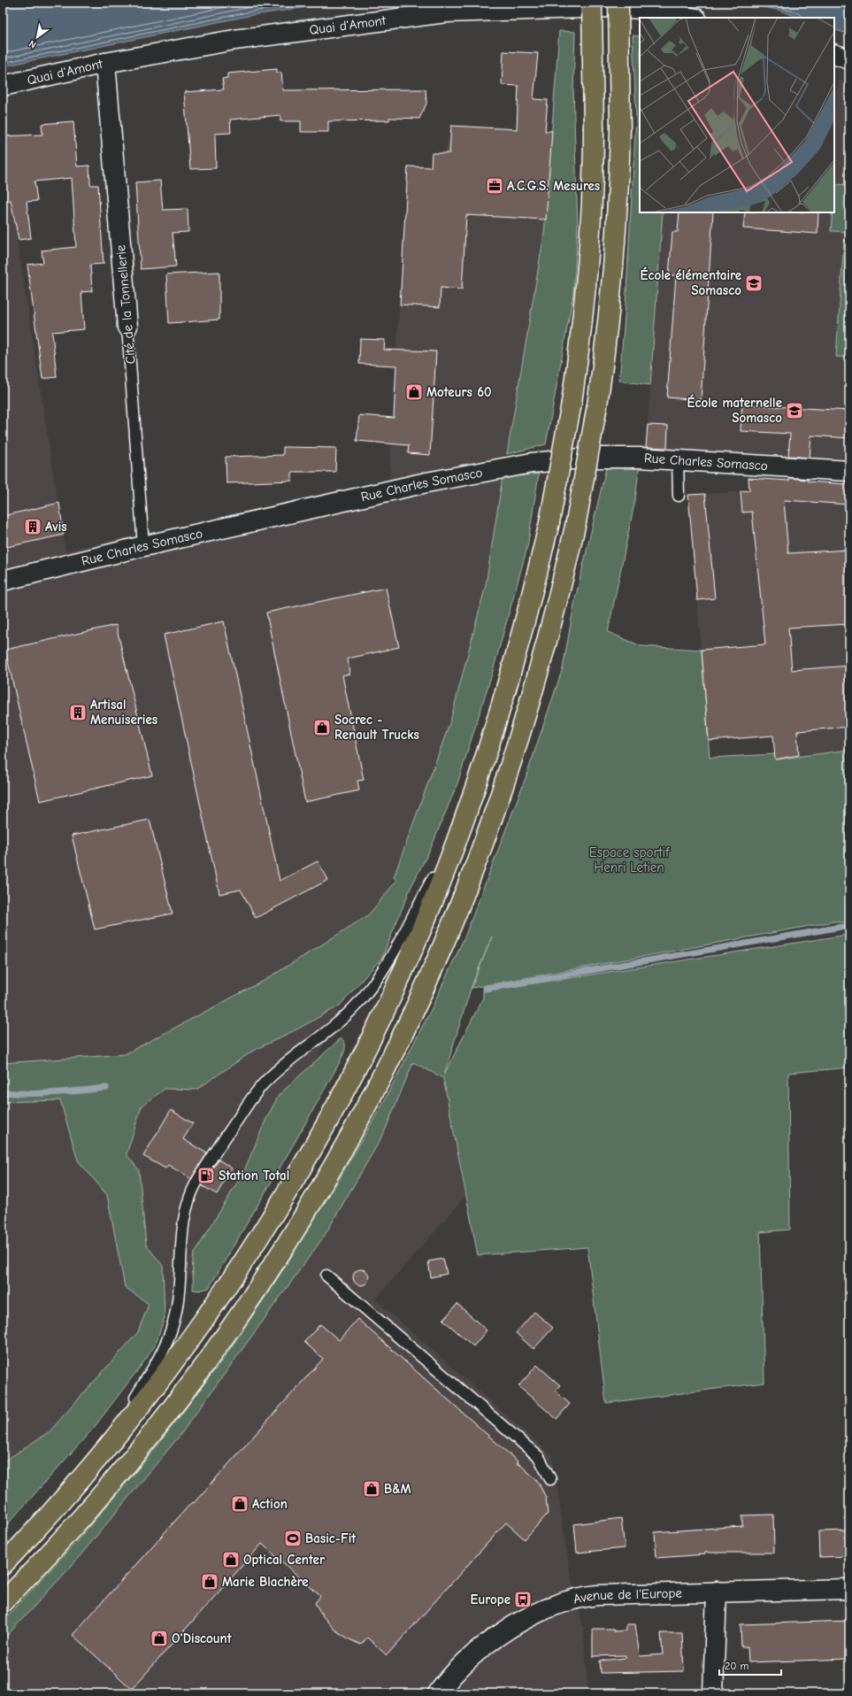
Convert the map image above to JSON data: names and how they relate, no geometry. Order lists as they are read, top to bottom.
{
  "streets": {
    "street": [
      "Quai d'Amont",
      "Cité de la Tonnellerie",
      "Rue Charles Somasco",
      "Avenue de l'Europe"
    ]
  },
  "crossings": [
    ["Quai d'Amont", "Cité de la Tonnellerie"],
    ["Cité de la Tonnellerie", "Rue Charles Somasco"]
  ],
  "parks": ["Espace sportif Henri Letien"],
  "places": {
    "office": ["A.C.G.S. Mesures"],
    "school or university": ["École élémentaire Somasco", "École maternelle Somasco"],
    "shop": [
      "Moteurs 60",
      "Socrec - Renault Trucks",
      "B&M",
      "Action",
      "Optical Center",
      "Marie Blachère",
      "O'Discount"
    ],
    "building": ["Avis", "Artisal Menuiseries"],
    "fuel station": ["Station Total"],
    "sports": ["Basic-Fit"],
    "bus stop": ["Europe"]
  },
  "scale_bar": "20 m",
  "north": "bottom left"
}
